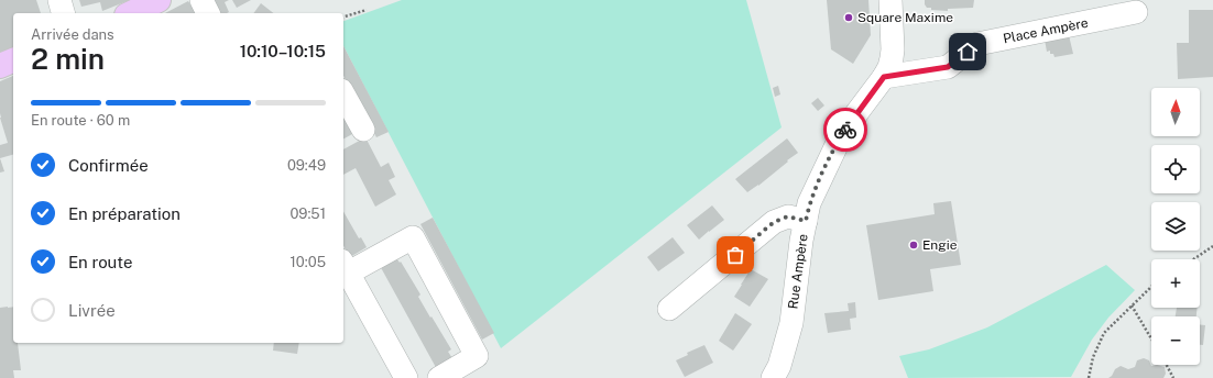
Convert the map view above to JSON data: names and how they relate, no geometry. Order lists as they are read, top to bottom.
{
  "streets": {
    "street": ["Place Ampère", "Rue Ampère"]
  },
  "crossings": [
    ["Place Ampère", "Rue Ampère"]
  ],
  "places": ["Square Maxime", "Engie"],
  "north": "top",
  "page": {
    "heading": ["2 min", "Arrivée dans", "10:10–10:15"],
    "map_buttons": ["+", "−"],
    "bar": "En route · 60 m",
    "list": [
      ["Confirmée", "09:49"],
      ["En préparation", "09:51"],
      ["En route", "10:05"],
      "Livrée"
    ]
  }
}
